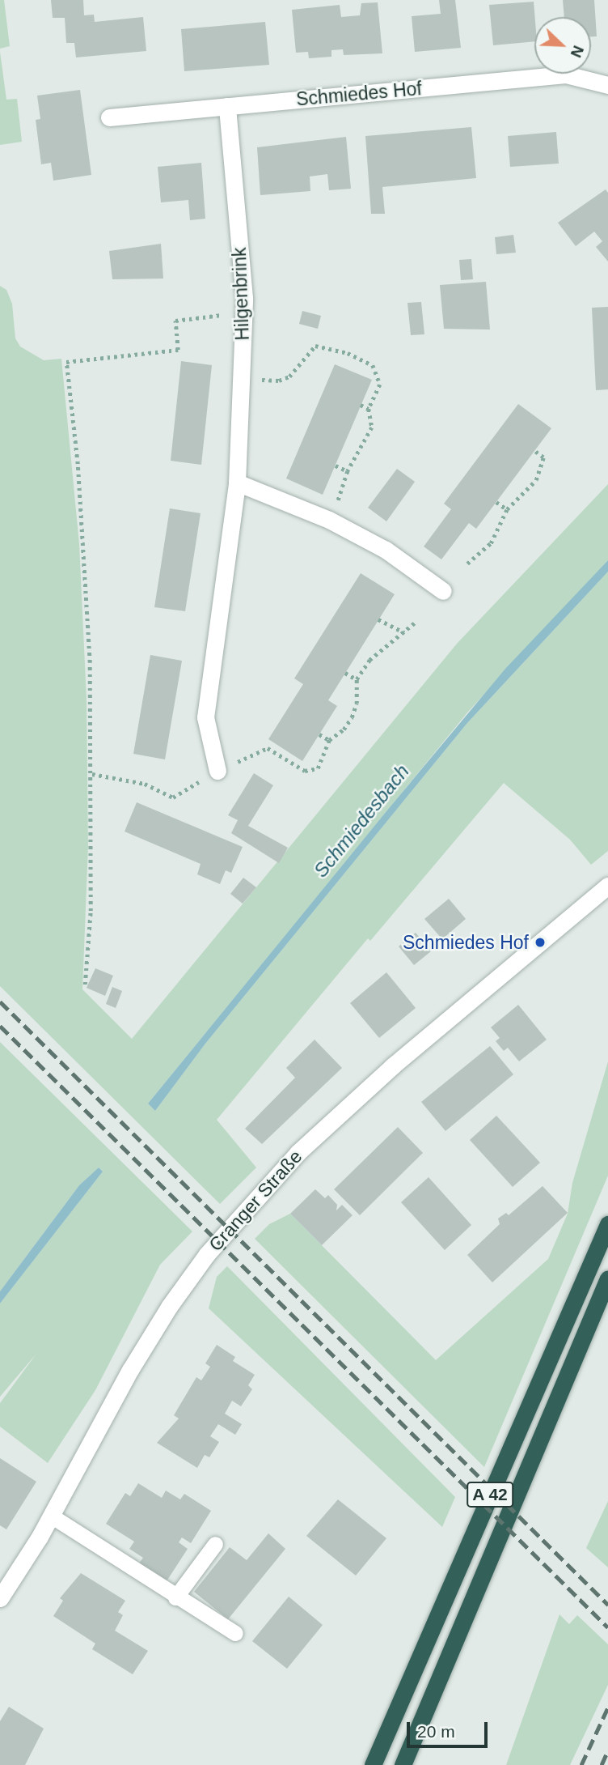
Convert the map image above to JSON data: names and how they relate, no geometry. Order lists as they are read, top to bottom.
{
  "streets": {
    "highway": ["A 42"],
    "street": ["Schmiedes Hof", "Hilgenbrink", "Cranger Straße"]
  },
  "crossings": [
    ["Schmiedes Hof", "Hilgenbrink"]
  ],
  "water": ["Schmiedesbach"],
  "places": ["Schmiedes Hof"],
  "scale_bar": "20 m",
  "north": "bottom right"
}
